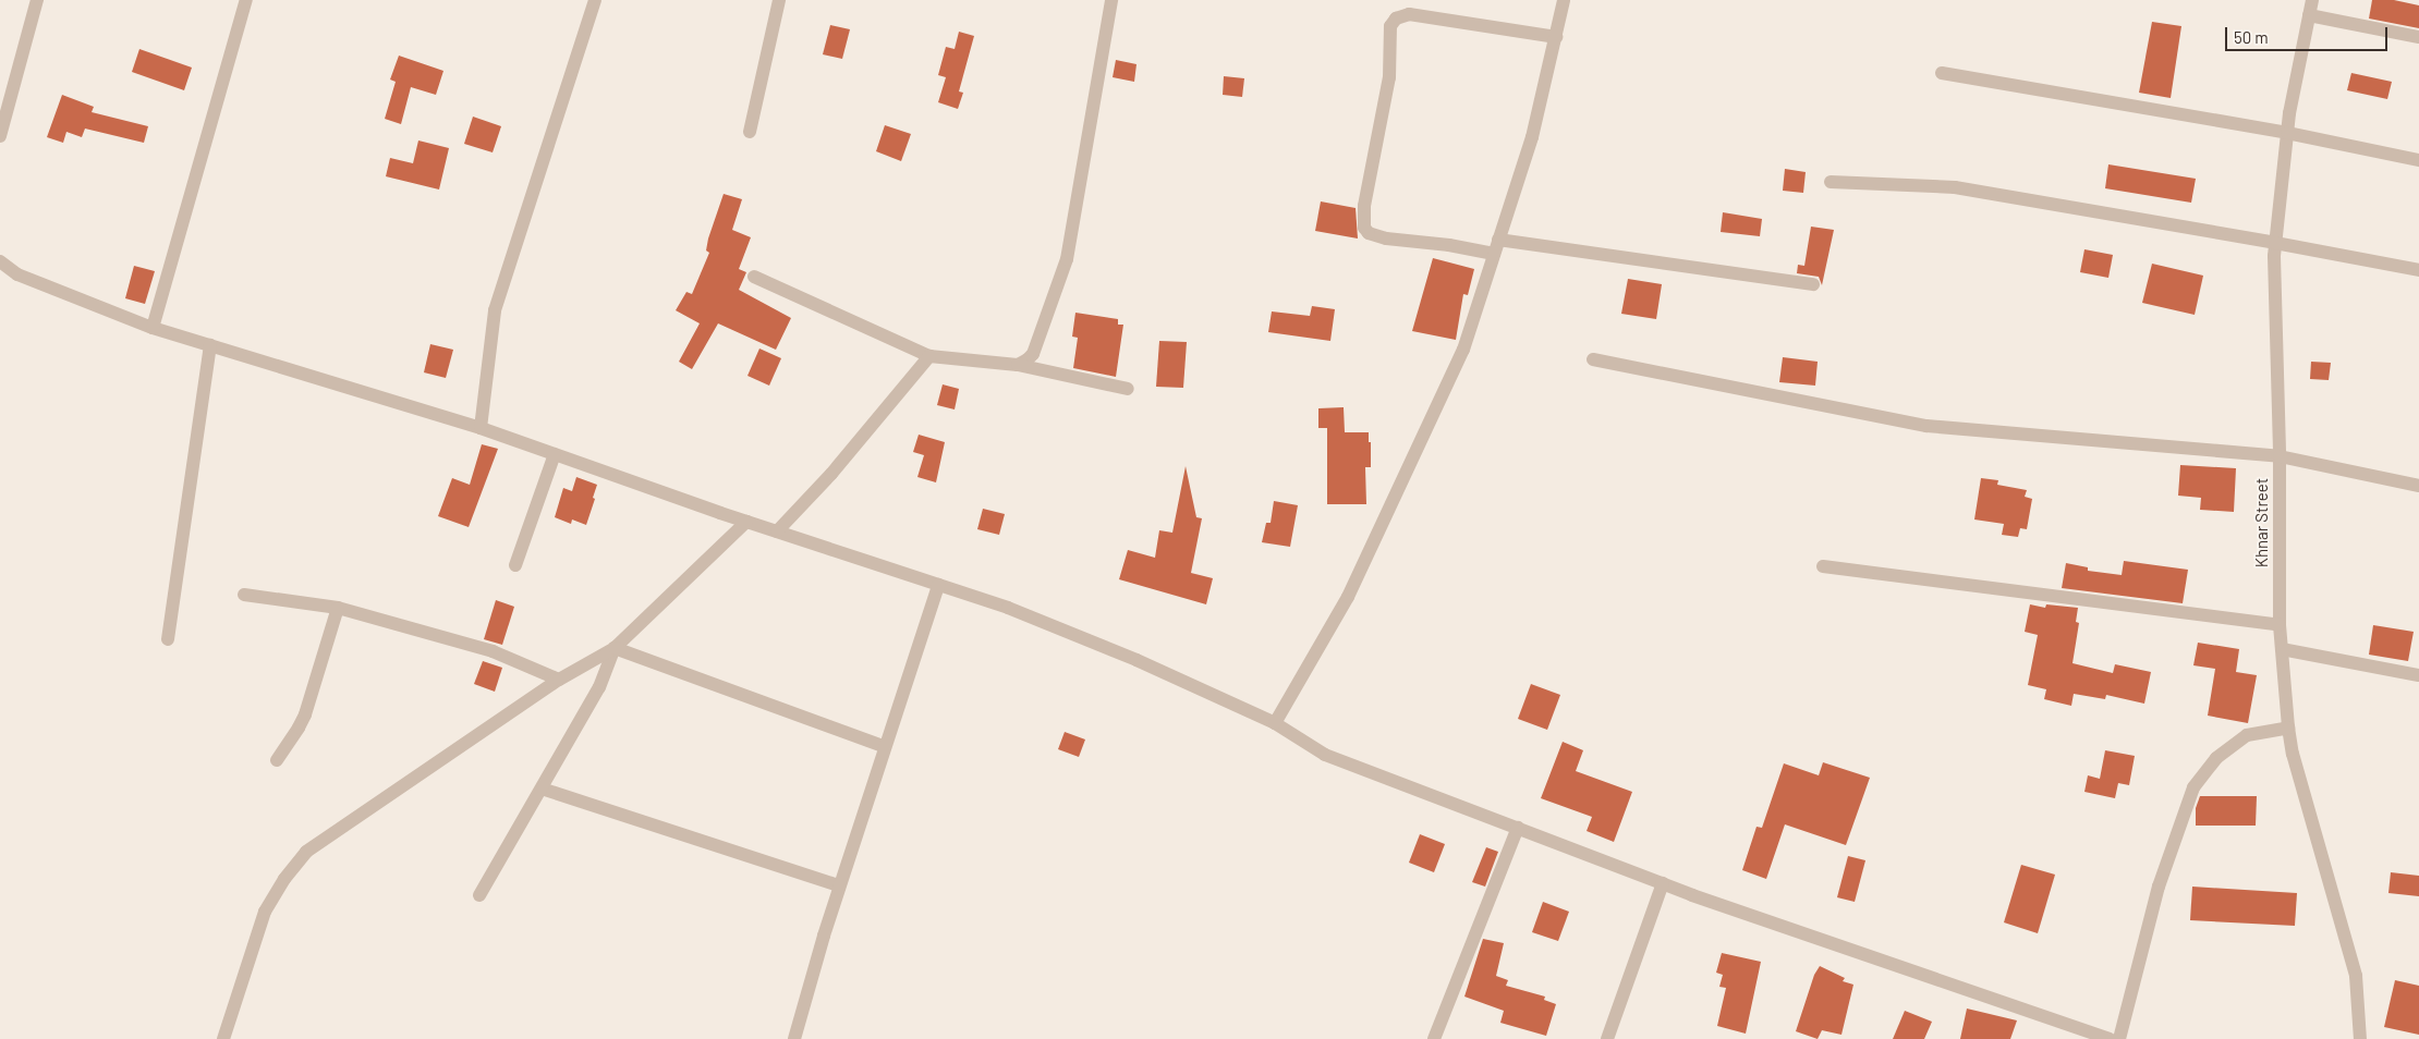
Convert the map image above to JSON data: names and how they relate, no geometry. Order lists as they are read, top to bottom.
{
  "streets": {
    "street": ["Khnar Street"]
  },
  "scale_bar": "50 m"
}
